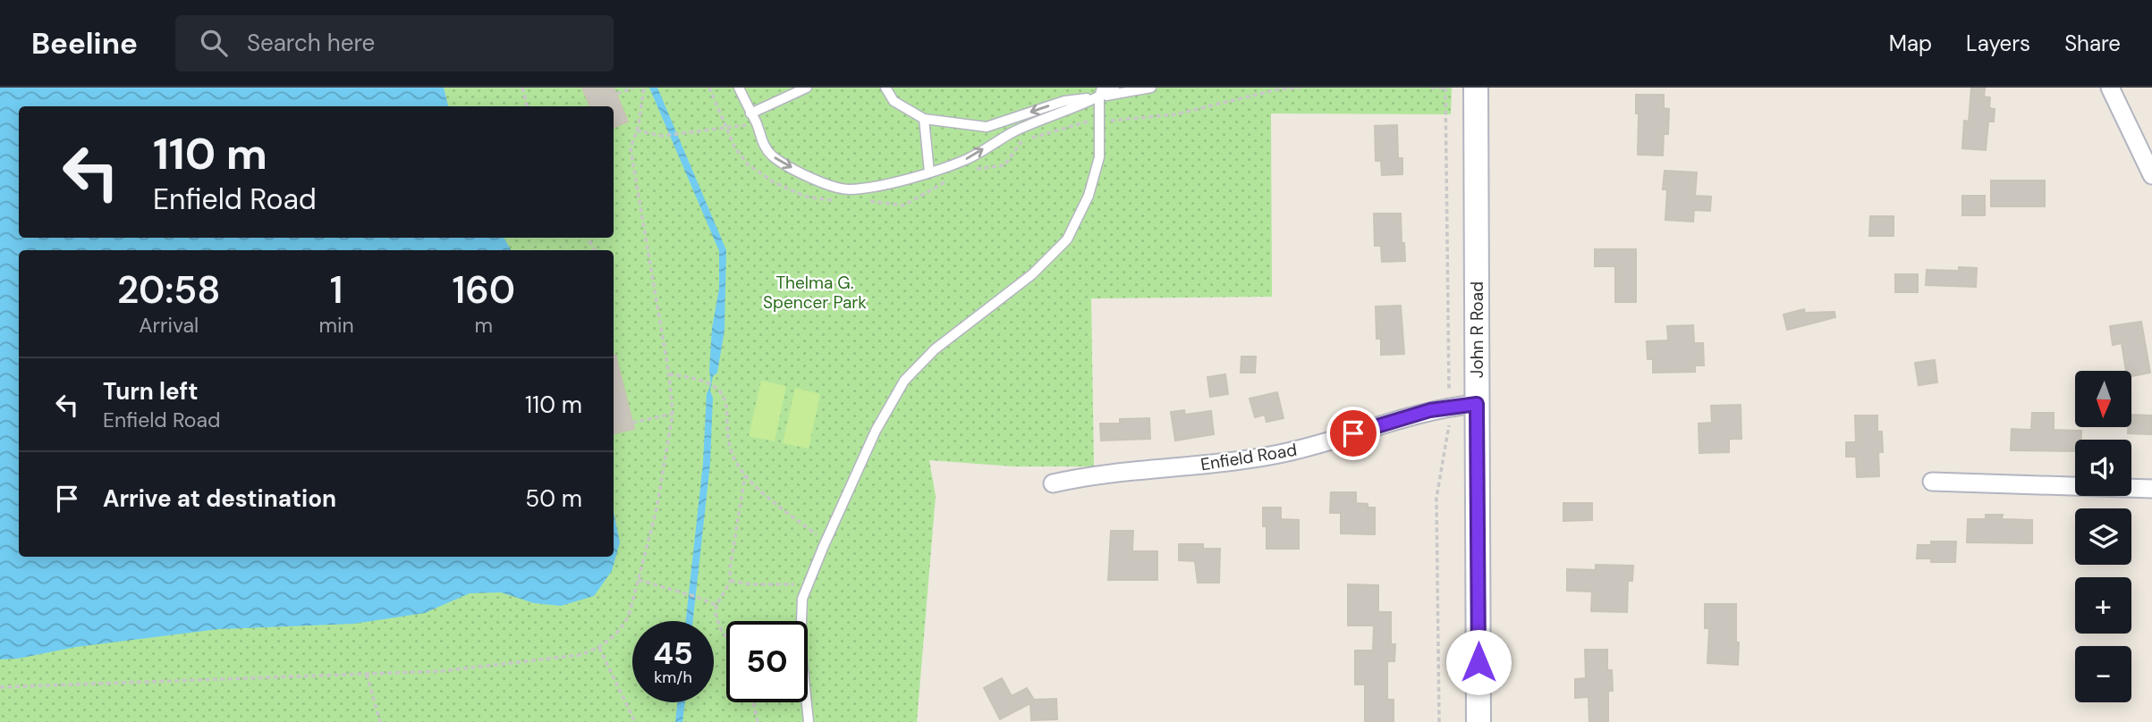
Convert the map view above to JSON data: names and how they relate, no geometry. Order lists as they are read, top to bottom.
{
  "streets": {
    "main road": ["John R Road"],
    "street": ["Enfield Road"]
  },
  "crossings": [
    ["John R Road", "Enfield Road"]
  ],
  "parks": ["Thelma G. Spencer Park"],
  "north": "bottom",
  "page": {
    "header": "Beeline",
    "search": "Search here",
    "nav": ["Map", "Layers", "Share"],
    "turn": ["110 m", "Enfield Road"],
    "eta": [
      "20:58",
      "Arrival",
      "1",
      "min",
      "160",
      "m"
    ],
    "list": [
      {
        "name": "Turn left",
        "note": "Enfield Road",
        "value": "110 m"
      },
      {
        "name": "Arrive at destination",
        "value": "50 m"
      }
    ],
    "map_buttons": ["+", "−"],
    "speed": "45 km/h",
    "limit": "50"
  }
}
